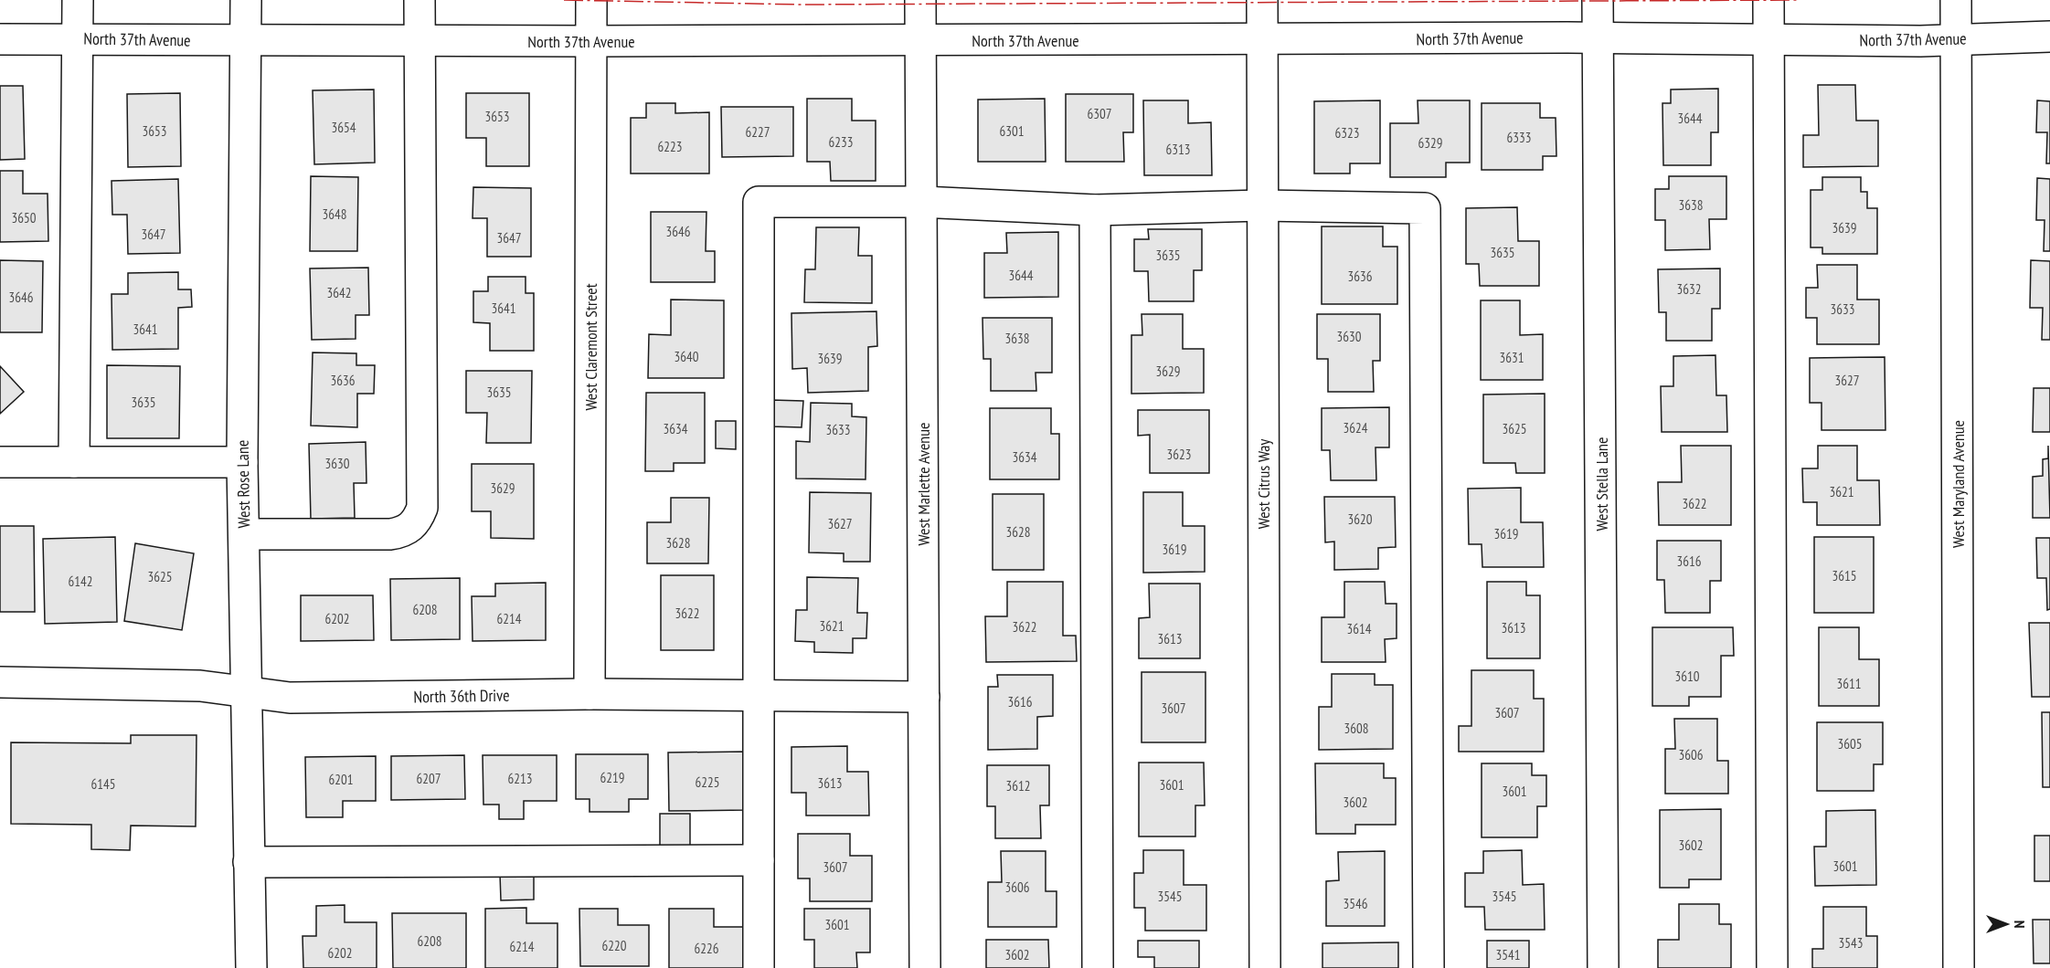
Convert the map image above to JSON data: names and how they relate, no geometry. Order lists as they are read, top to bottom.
{
  "streets": {
    "street": [
      "North 37th Avenue",
      "West Claremont Street",
      "West Rose Lane",
      "West Marlette Avenue",
      "West Citrus Way",
      "West Stella Lane",
      "West Maryland Avenue",
      "North 36th Drive"
    ]
  },
  "crossings": [
    ["North 37th Avenue", "West Claremont Street"],
    ["North 37th Avenue", "West Rose Lane"],
    ["North 37th Avenue", "West Marlette Avenue"],
    ["North 37th Avenue", "West Citrus Way"],
    ["North 37th Avenue", "West Stella Lane"],
    ["North 37th Avenue", "West Maryland Avenue"],
    ["West Claremont Street", "North 36th Drive"],
    ["West Rose Lane", "North 36th Drive"],
    ["West Marlette Avenue", "North 36th Drive"]
  ],
  "house_numbers": [
    "6307",
    "3653",
    "3644",
    "3654",
    "3653",
    "6301",
    "6227",
    "6323",
    "6333",
    "6233",
    "6329",
    "6223",
    "6313",
    "3638",
    "3648",
    "3650",
    "3639",
    "3646",
    "3647",
    "3647",
    "3635",
    "3635",
    "3644",
    "3636",
    "3632",
    "3642",
    "3646",
    "3641",
    "3633",
    "3641",
    "3630",
    "3638",
    "3640",
    "3631",
    "3639",
    "3629",
    "3636",
    "3627",
    "3635",
    "3635",
    "3624",
    "3634",
    "3625",
    "3633",
    "3623",
    "3634",
    "3630",
    "3629",
    "3621",
    "3622",
    "3620",
    "3627",
    "3628",
    "3619",
    "3628",
    "3619",
    "3616",
    "3615",
    "3625",
    "6142",
    "6208",
    "3622",
    "6202",
    "6214",
    "3621",
    "3622",
    "3613",
    "3614",
    "3613",
    "3610",
    "3611",
    "3616",
    "3607",
    "3607",
    "3608",
    "3605",
    "3606",
    "6219",
    "6207",
    "6213",
    "6201",
    "6225",
    "3613",
    "6145",
    "3601",
    "3612",
    "3601",
    "3602",
    "3602",
    "3601",
    "3607",
    "3606",
    "3545",
    "3545",
    "3546",
    "3601",
    "6208",
    "3543",
    "6220",
    "6214",
    "6226",
    "6202",
    "3602",
    "3541"
  ],
  "north": "right"
}
